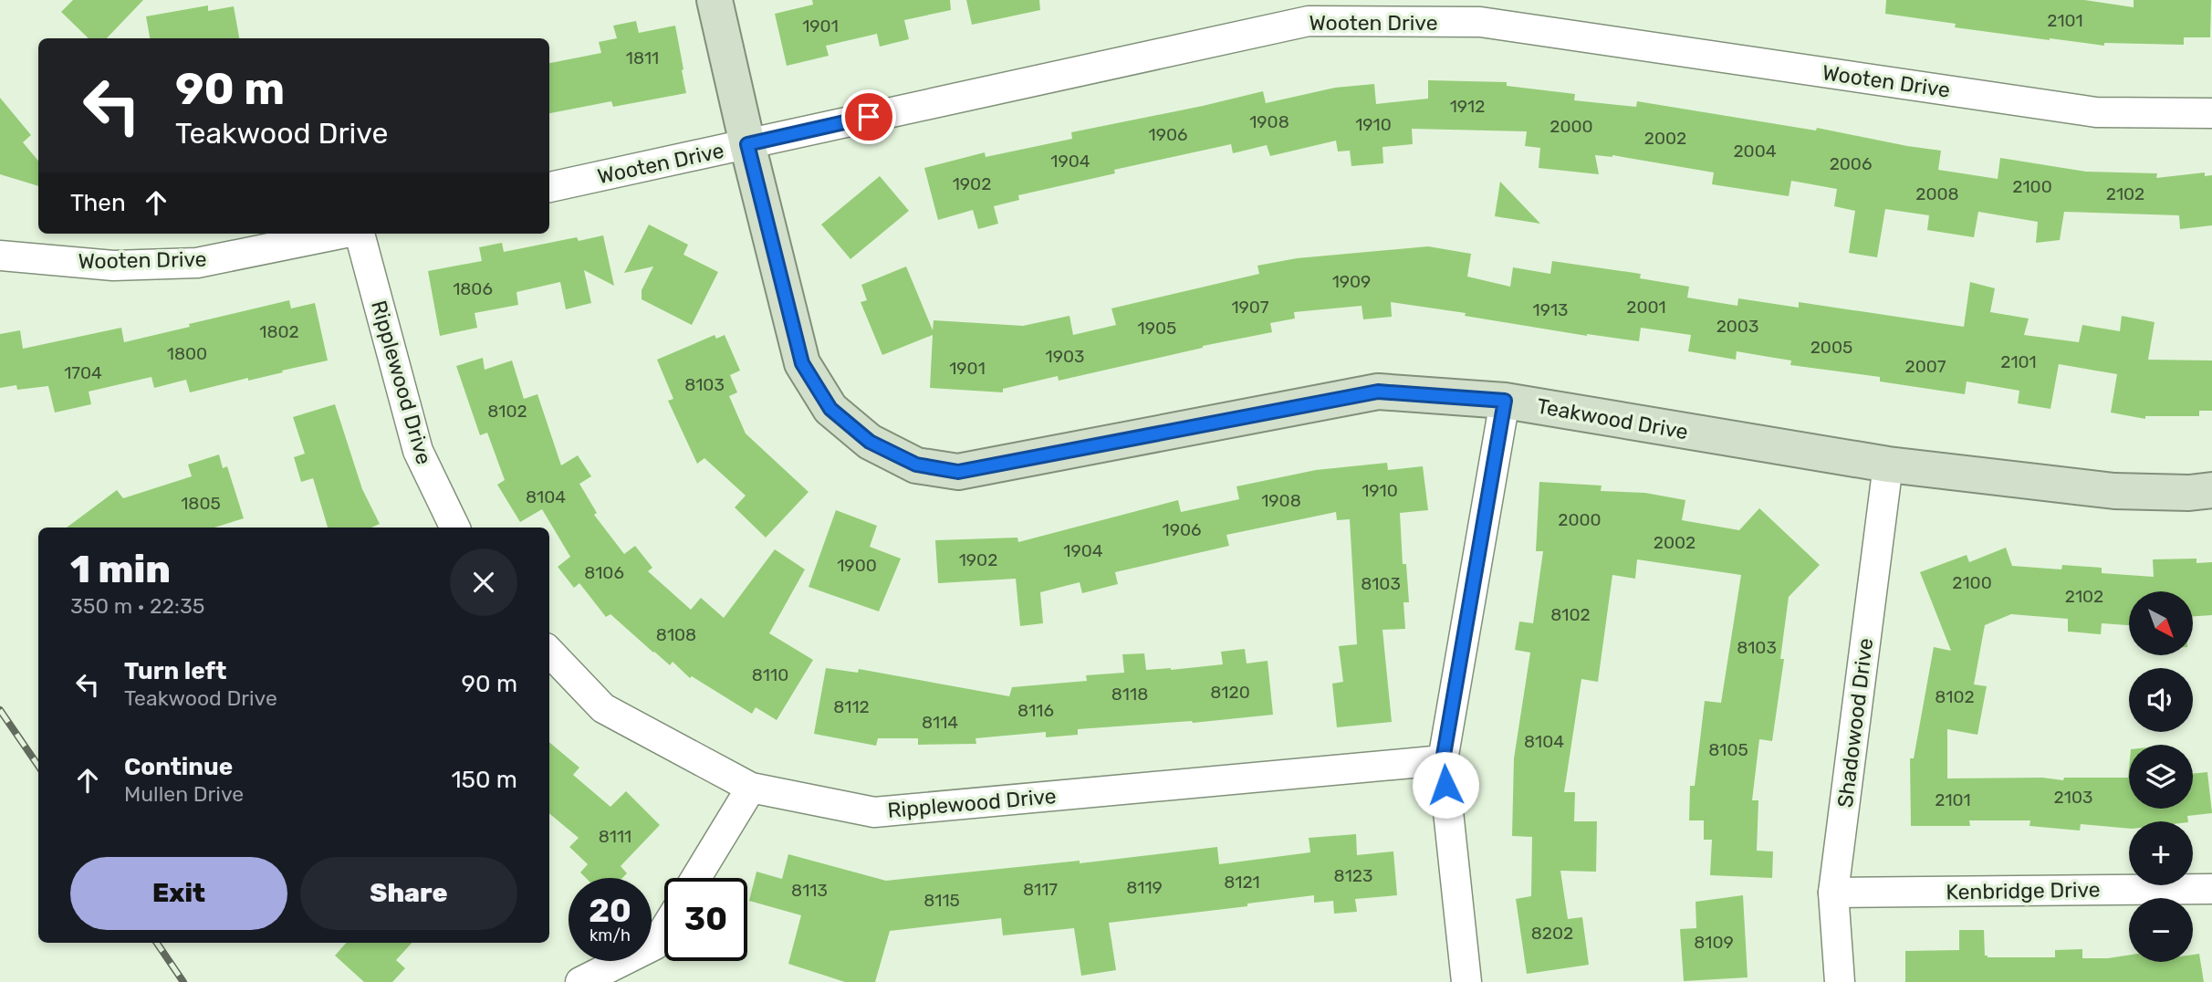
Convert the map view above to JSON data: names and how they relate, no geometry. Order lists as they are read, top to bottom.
{
  "streets": {
    "street": [
      "Wooten Drive",
      "Ripplewood Drive",
      "Teakwood Drive",
      "Shadowood Drive",
      "Kenbridge Drive"
    ]
  },
  "crossings": [
    ["Wooten Drive", "Teakwood Drive"],
    ["Teakwood Drive", "Shadowood Drive"],
    ["Shadowood Drive", "Kenbridge Drive"]
  ],
  "house_numbers": [
    "2101",
    "1901",
    "1811",
    "1912",
    "1908",
    "1910",
    "2000",
    "1906",
    "2002",
    "2004",
    "1904",
    "2006",
    "1902",
    "2100",
    "2008",
    "2102",
    "1909",
    "1806",
    "1907",
    "2001",
    "1913",
    "2003",
    "1905",
    "1802",
    "2005",
    "1800",
    "1903",
    "2101",
    "2007",
    "1901",
    "1704",
    "8103",
    "8102",
    "1910",
    "8104",
    "1908",
    "1805",
    "2000",
    "1906",
    "2002",
    "1904",
    "1902",
    "1900",
    "8106",
    "2100",
    "8103",
    "2102",
    "8102",
    "8108",
    "8103",
    "8110",
    "8120",
    "8118",
    "8102",
    "8112",
    "8116",
    "8114",
    "8104",
    "8105",
    "2103",
    "2101",
    "8111",
    "8123",
    "8121",
    "8119",
    "8117",
    "8113",
    "8115",
    "8202",
    "8109"
  ],
  "north": "bottom right",
  "page": {
    "turn": ["90 m", "Teakwood Drive"],
    "then": "Then",
    "heading": ["1 min", "350 m · 22:35"],
    "map_buttons": ["+", "−"],
    "list": [
      {
        "name": "Turn left",
        "note": "Teakwood Drive",
        "value": "90 m"
      },
      {
        "name": "Continue",
        "note": "Mullen Drive",
        "value": "150 m"
      }
    ],
    "buttons": ["Exit", "Share"],
    "speed": "20 km/h",
    "limit": "30"
  }
}
